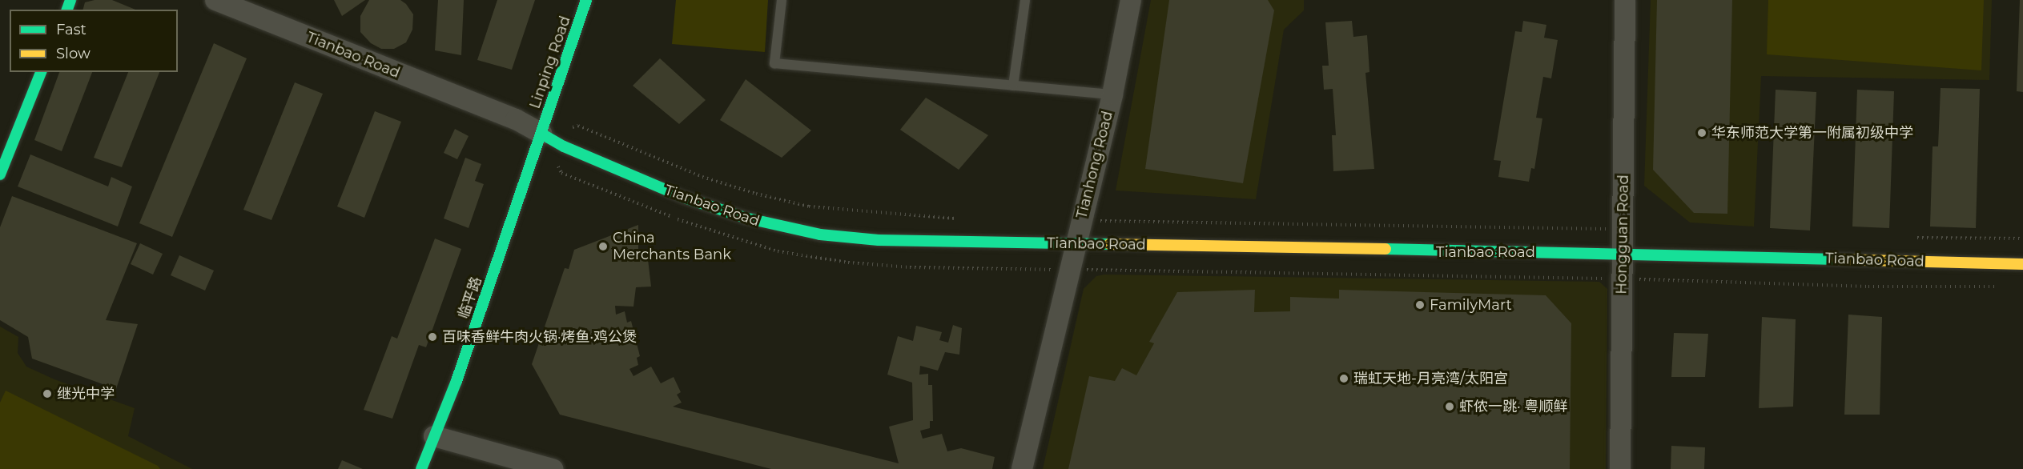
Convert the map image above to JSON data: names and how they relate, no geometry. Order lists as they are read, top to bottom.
{
  "streets": {
    "street": [
      "Tianbao Road",
      "Linping Road",
      "Tianhong Road",
      "Hongguan Road",
      "临平路"
    ]
  },
  "crossings": [
    ["Tianbao Road", "Linping Road"],
    ["Tianbao Road", "Tianhong Road"],
    ["Tianbao Road", "Hongguan Road"],
    ["Tianbao Road", "临平路"],
    ["Linping Road", "临平路"]
  ],
  "places": [
    "华东师范大学第一附属初级中学",
    "China Merchants Bank",
    "FamilyMart",
    "百味香鲜牛肉火锅·烤鱼·鸡公煲",
    "瑞虹天地-月亮湾/太阳宫",
    "继光中学",
    "虾侬一跳· 粤顺鲜"
  ],
  "legend": ["Fast", "Slow"]
}
